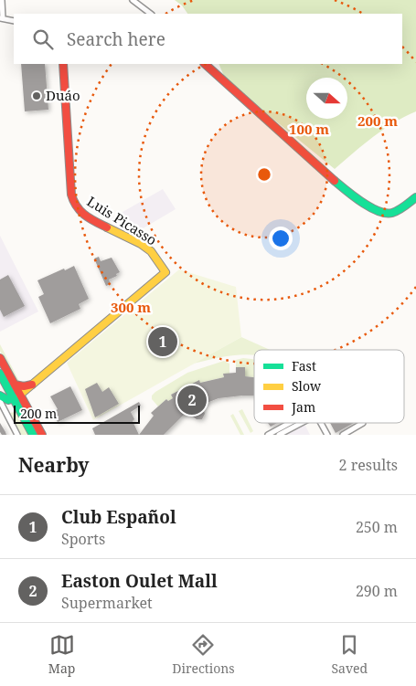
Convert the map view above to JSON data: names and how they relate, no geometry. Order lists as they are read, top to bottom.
{
  "streets": {
    "street": ["Luis Picasso"]
  },
  "places": ["Duáo"],
  "legend": ["Fast", "Slow", "Jam"],
  "scale_bar": "200 m",
  "north": "right",
  "page": {
    "search": "Search here",
    "pins": ["1", "2"],
    "scale": "200 m",
    "heading": ["Nearby", "2 results"],
    "list": [
      {
        "mark": "1",
        "name": "Club Español",
        "note": "Sports",
        "value": "250 m"
      },
      {
        "mark": "2",
        "name": "Easton Oulet Mall",
        "note": "Supermarket",
        "value": "290 m"
      }
    ],
    "nav": ["Map", "Directions", "Saved"]
  },
  "rings": ["200 m", "100 m", "300 m"]
}
